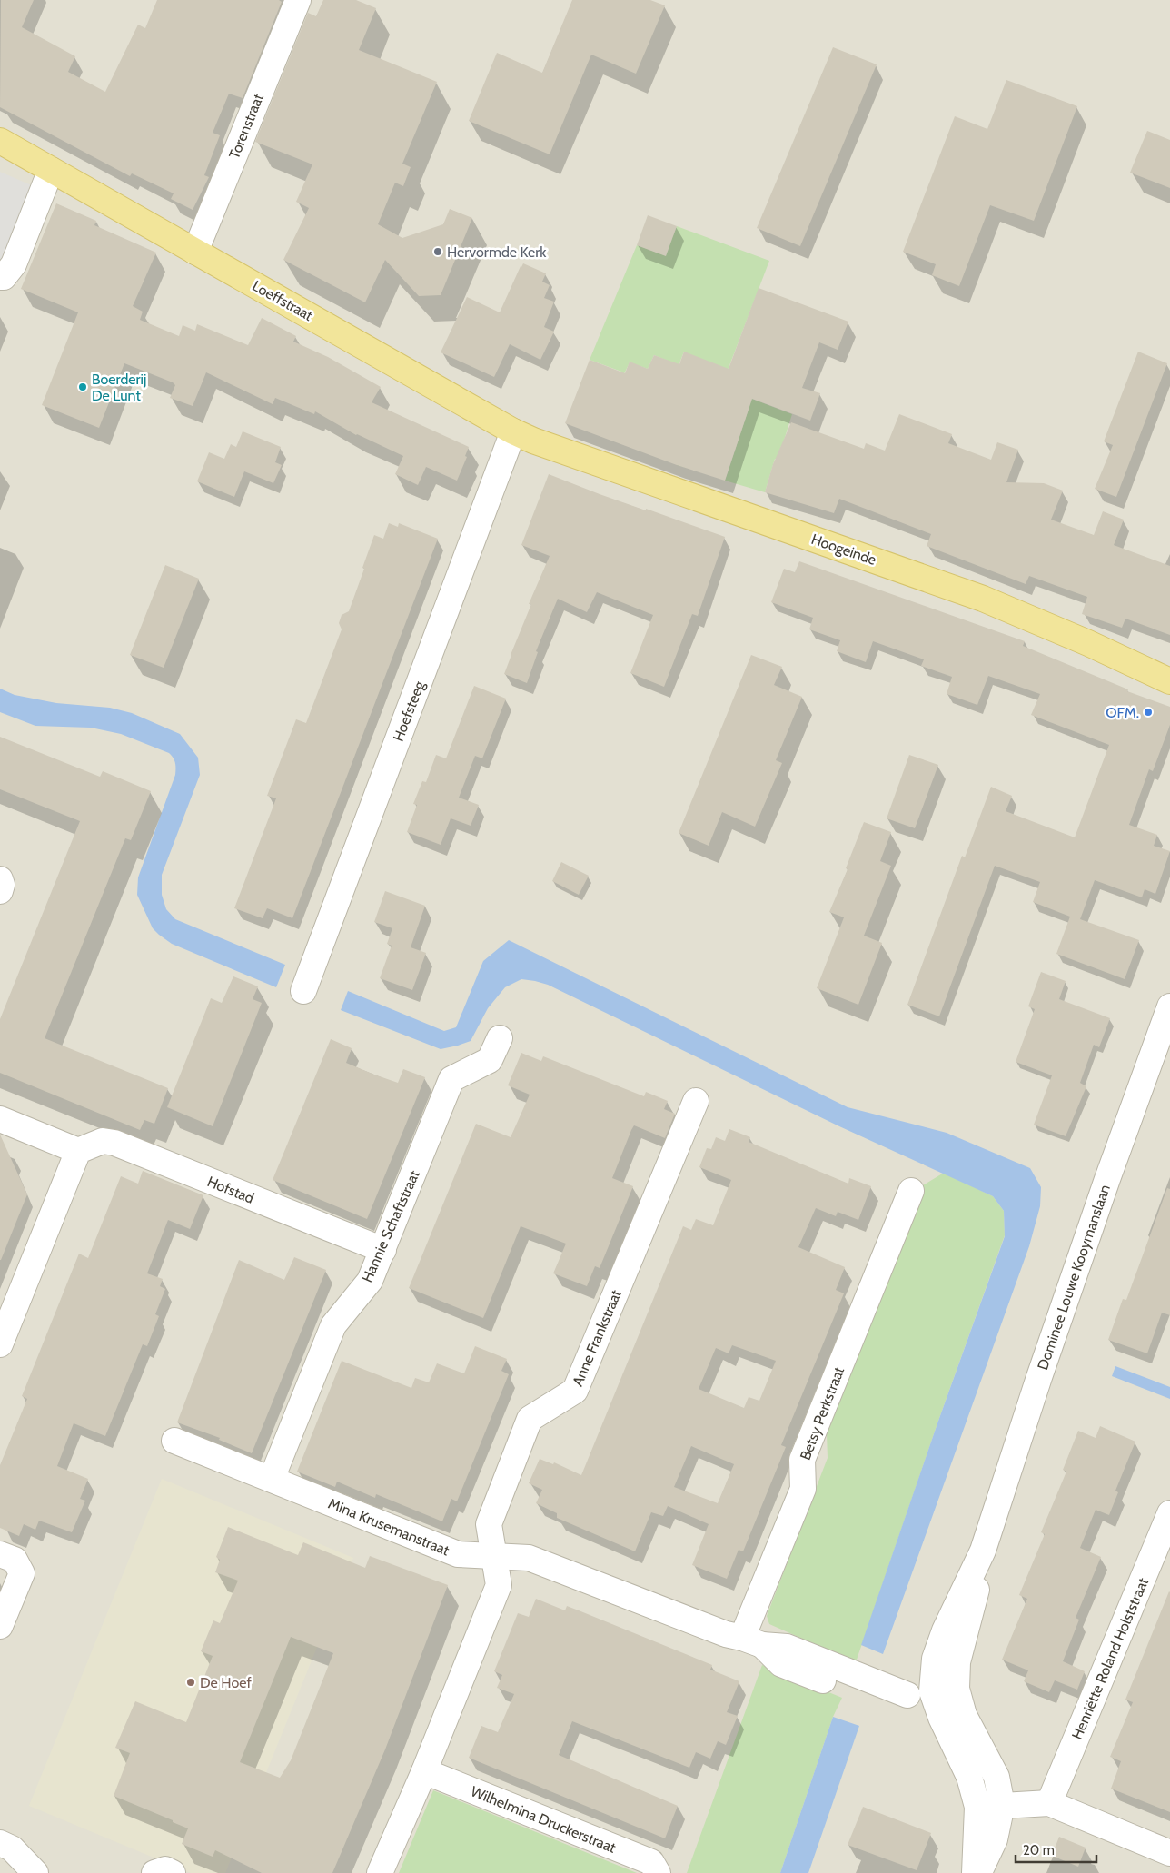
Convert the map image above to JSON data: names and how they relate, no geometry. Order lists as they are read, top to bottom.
{
  "streets": {
    "main road": ["Loeffstraat", "Hoogeinde"],
    "street": [
      "Torenstraat",
      "Hoefsteeg",
      "Hofstad",
      "Hannie Schaftstraat",
      "Dominee Louwe Kooymanslaan",
      "Anne Frankstraat",
      "Betsy Perkstraat",
      "Mina Krusemanstraat",
      "Henriëtte Roland Holststraat",
      "Wilhelmina Druckerstraat"
    ]
  },
  "crossings": [
    ["Torenstraat", "Loeffstraat"],
    ["Loeffstraat", "Hoogeinde"],
    ["Loeffstraat", "Hoefsteeg"],
    ["Hoogeinde", "Hoefsteeg"],
    ["Hofstad", "Hannie Schaftstraat"],
    ["Hannie Schaftstraat", "Mina Krusemanstraat"],
    ["Dominee Louwe Kooymanslaan", "Mina Krusemanstraat"],
    ["Anne Frankstraat", "Mina Krusemanstraat"],
    ["Betsy Perkstraat", "Mina Krusemanstraat"]
  ],
  "places": [
    "Hervormde Kerk",
    "Boerderij De Lunt",
    "OFM.",
    "De Hoef"
  ],
  "scale_bar": "20 m"
}
